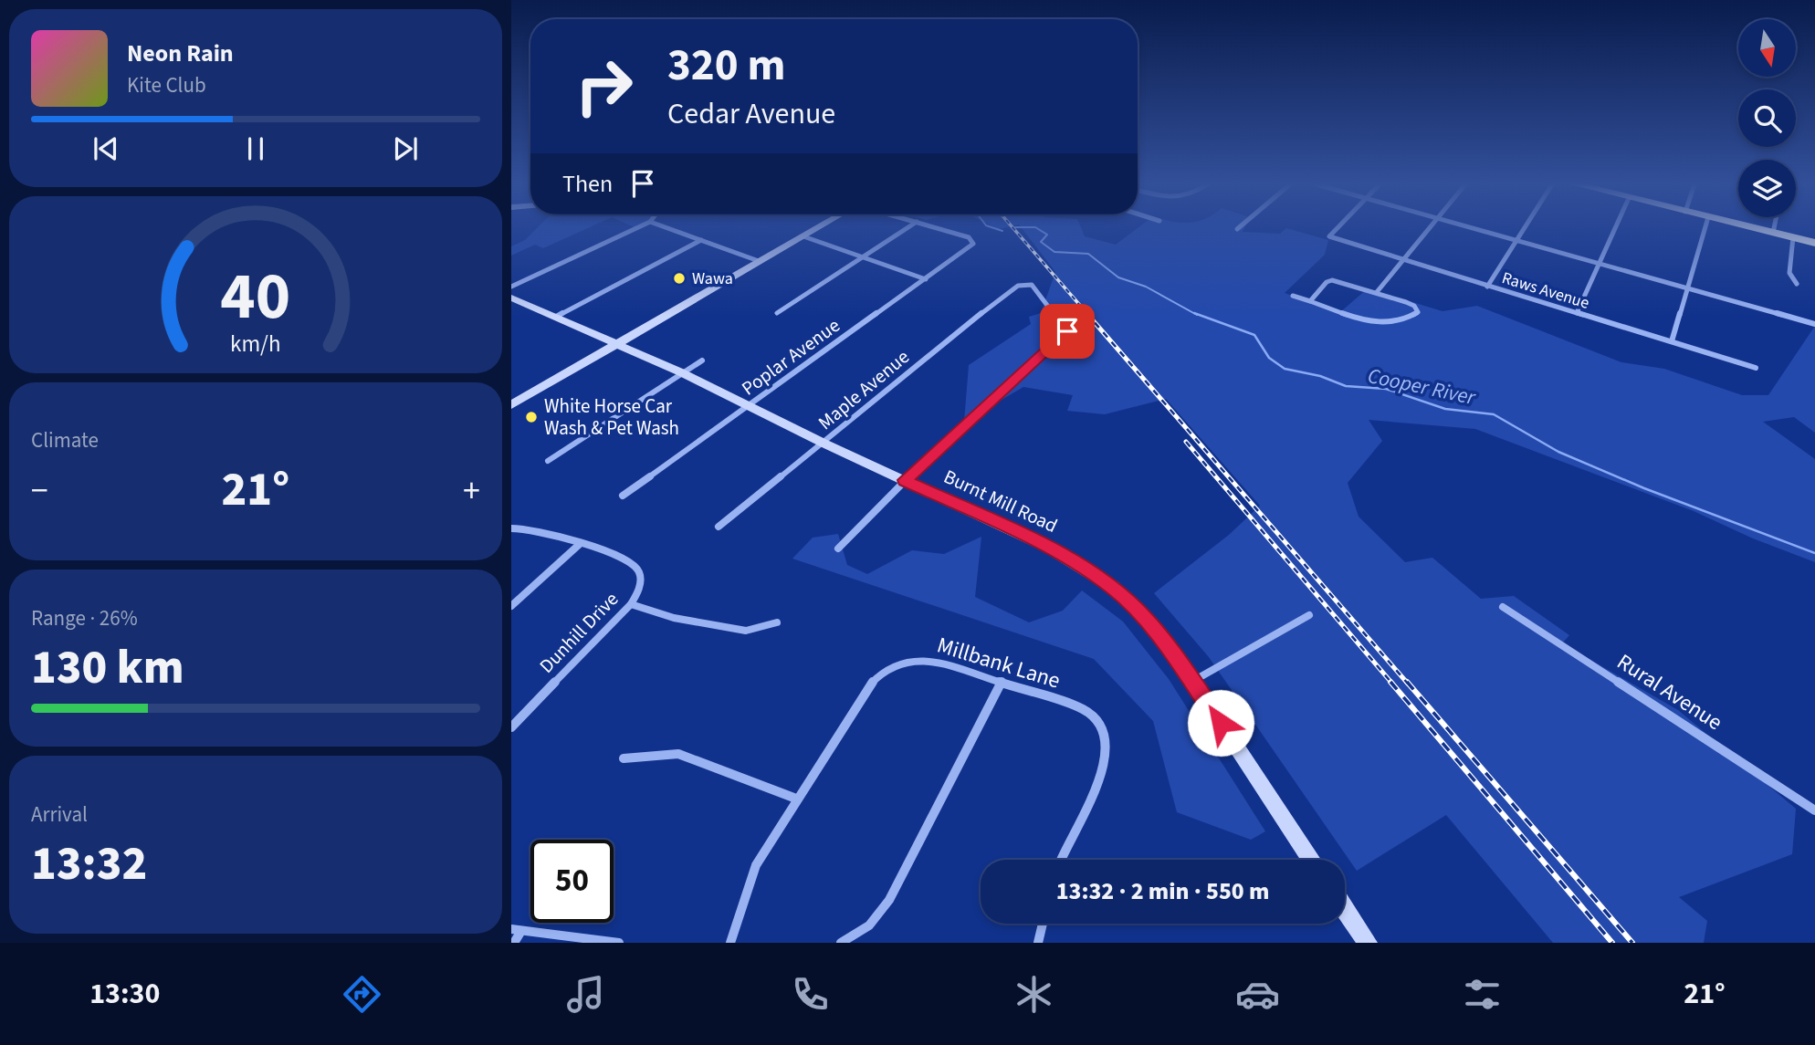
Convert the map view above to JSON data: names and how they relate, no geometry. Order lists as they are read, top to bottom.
{
  "streets": {
    "main road": ["Burnt Mill Road"],
    "street": [
      "Raws Avenue",
      "Poplar Avenue",
      "Maple Avenue",
      "Dunhill Drive",
      "Millbank Lane",
      "Rural Avenue"
    ]
  },
  "crossings": [
    ["Poplar Avenue", "Burnt Mill Road"],
    ["Maple Avenue", "Burnt Mill Road"]
  ],
  "water": ["Cooper River"],
  "places": ["Wawa", "White Horse Car Wash & Pet Wash"],
  "north": "bottom",
  "page": {
    "turn": ["320 m", "Cedar Avenue"],
    "song": ["Neon Rain", "Kite Club"],
    "then": "Then",
    "tile": [
      "Climate",
      ["Range · 26%", "130 km"],
      ["Arrival", "13:32"]
    ],
    "heat": ["−", "21°", "+"],
    "limit": "50",
    "trip": "13:32 · 2 min · 550 m",
    "tabs": ["13:30", "21°"],
    "gauge": ["40", "km/h"]
  }
}
